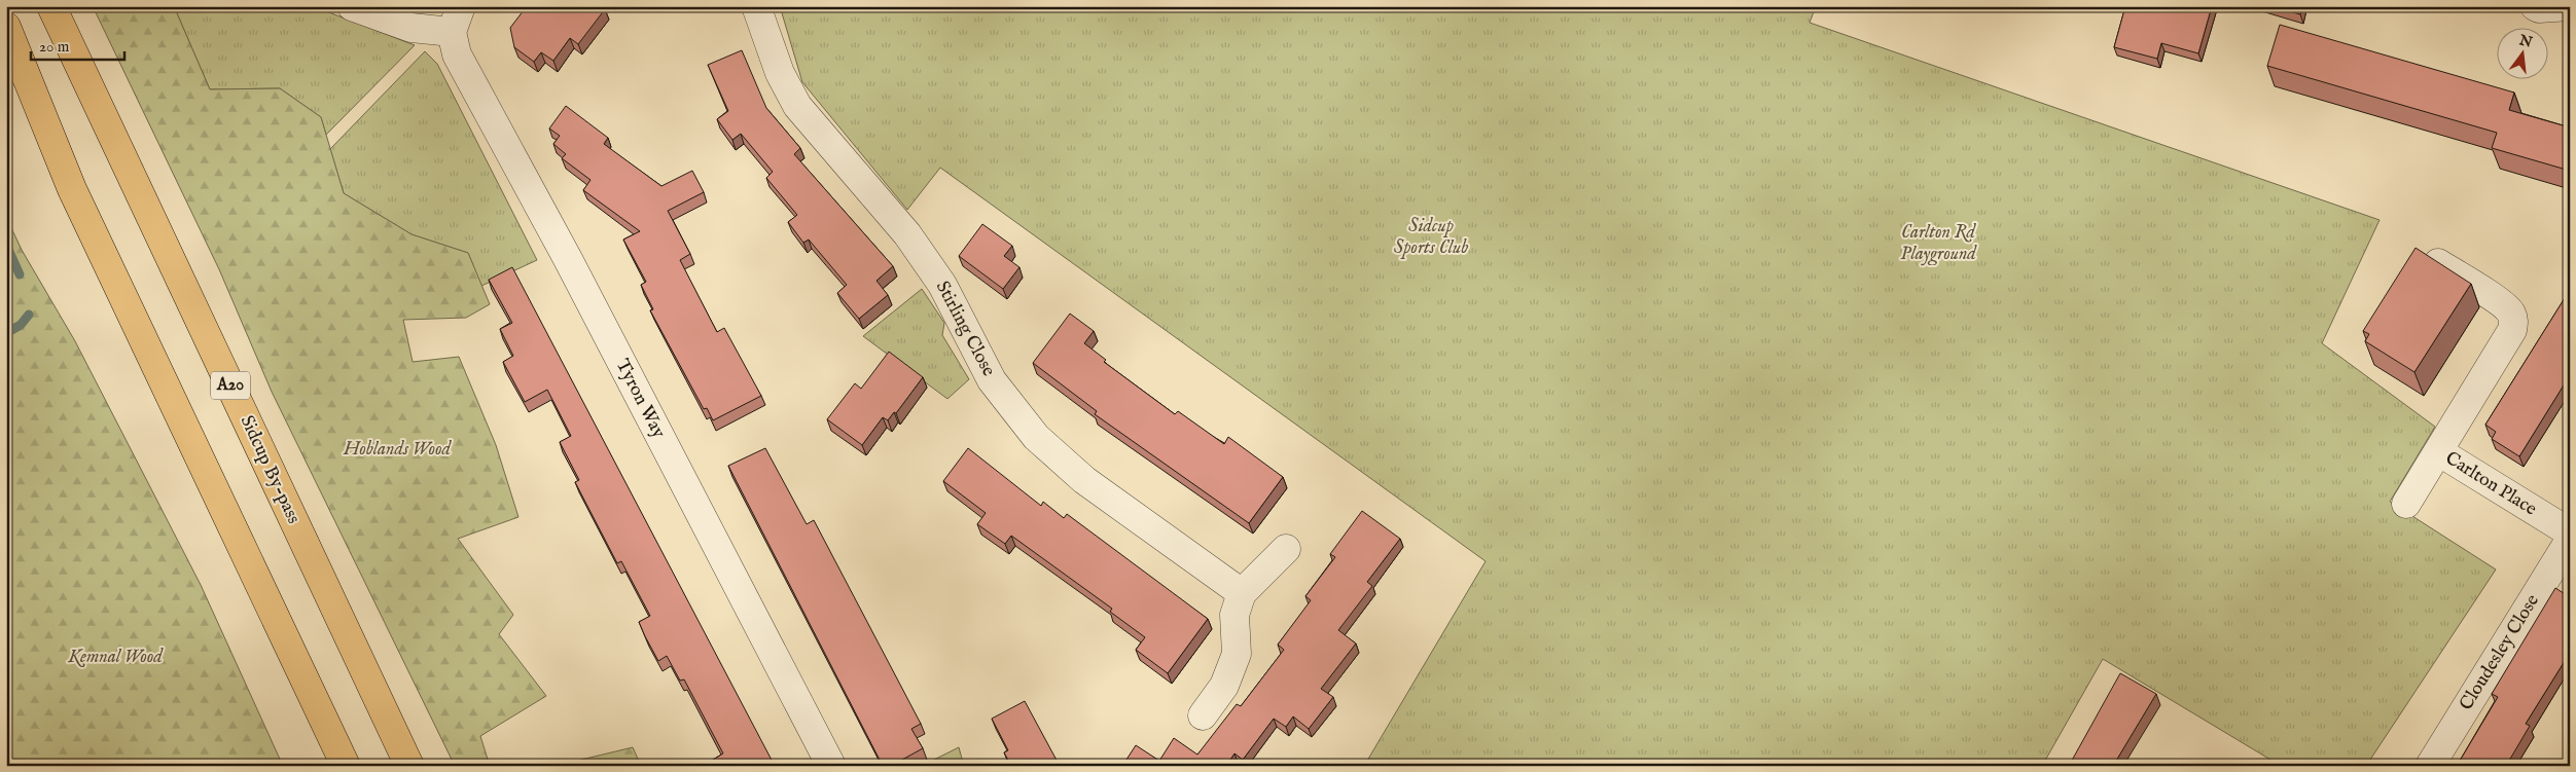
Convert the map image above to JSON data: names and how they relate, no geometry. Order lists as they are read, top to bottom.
{
  "streets": {
    "highway": ["A20", "Sidcup By-pass"],
    "street": [
      "Stirling Close",
      "Tyron Way",
      "Carlton Place",
      "Cloudesley Close"
    ]
  },
  "parks": [
    "Sidcup Sports Club",
    "Carlton Rd Playground",
    "Hoblands Wood",
    "Kemnal Wood"
  ],
  "scale_bar": "20 m",
  "north": "top"
}
